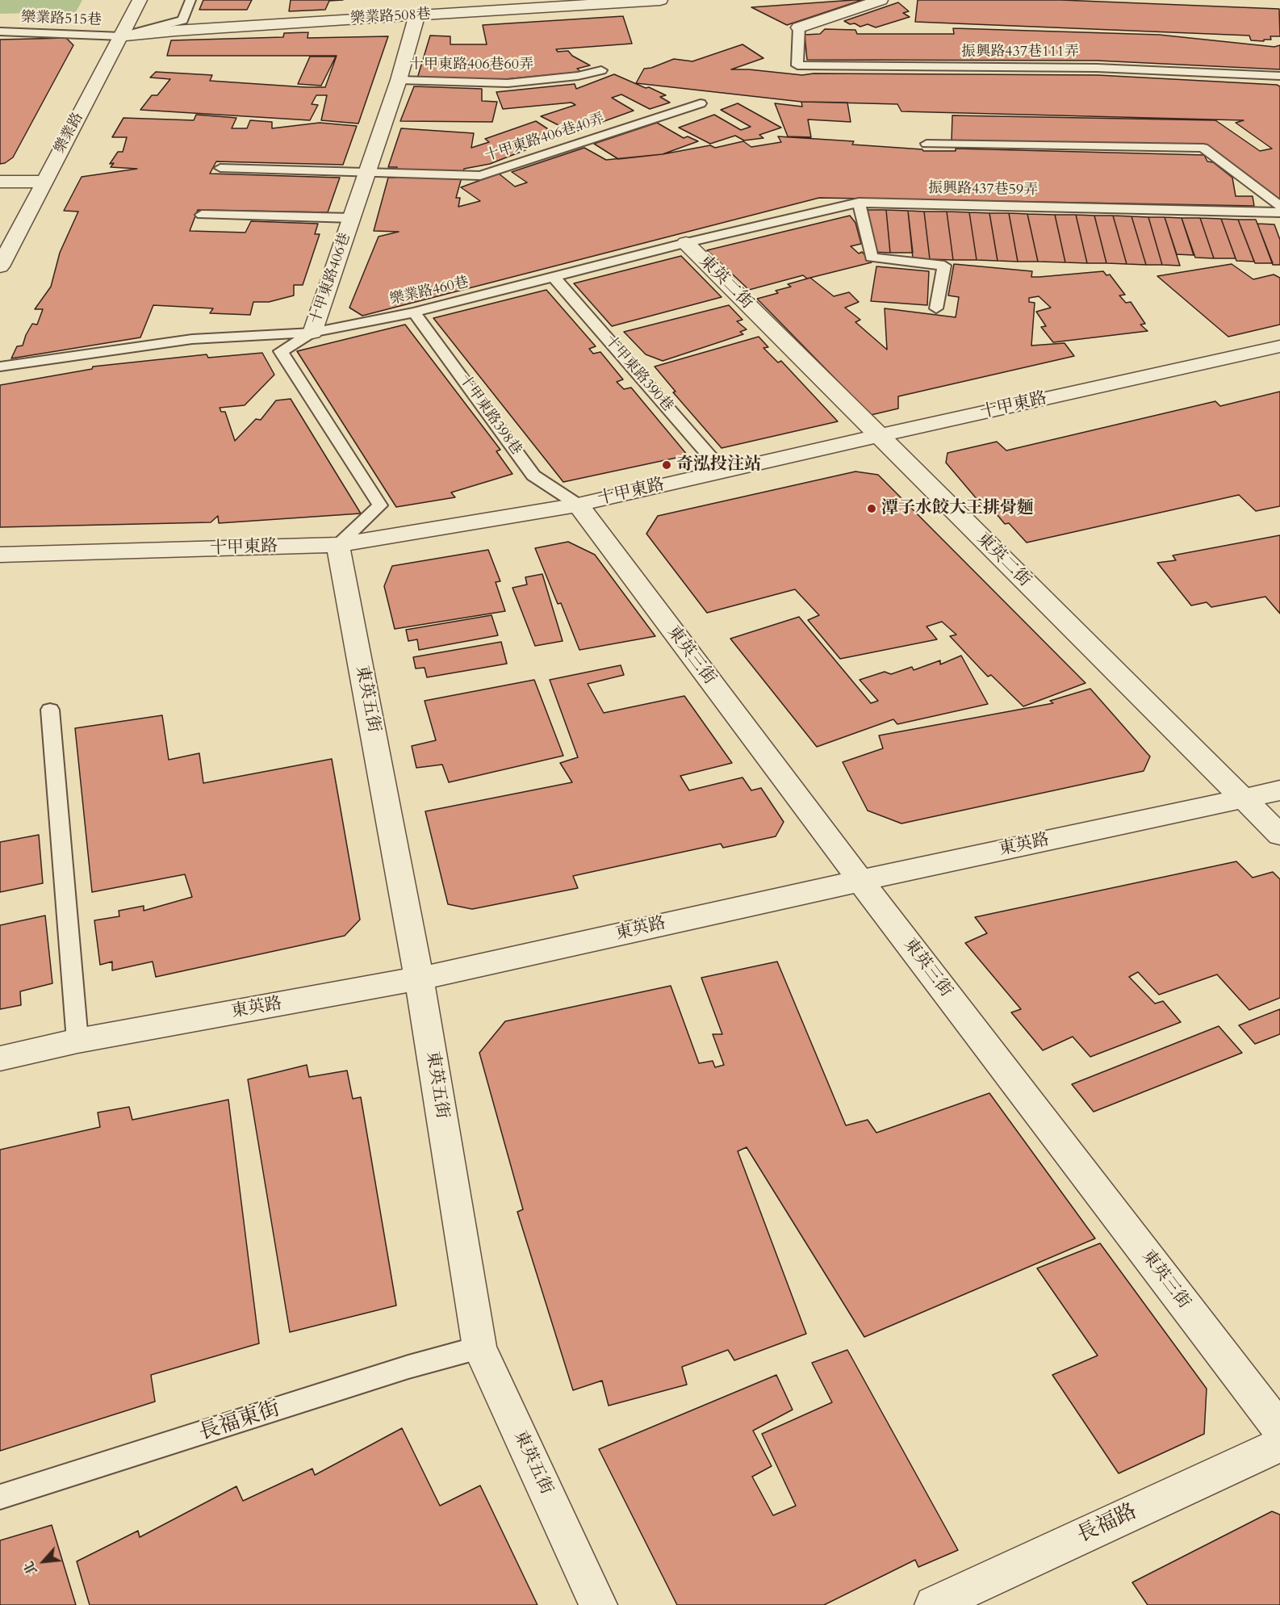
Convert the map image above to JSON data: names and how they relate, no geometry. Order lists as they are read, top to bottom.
{
  "streets": {
    "street": [
      "樂業路508巷",
      "樂業路",
      "十甲東路406巷",
      "東英二街",
      "十甲東路",
      "東英三街",
      "東英五街",
      "東英路",
      "長福路"
    ],
    "lane": [
      "樂業路515巷",
      "振興路437巷111弄",
      "十甲東路406巷60弄",
      "十甲東路406巷40弄",
      "振興路437巷59弄",
      "樂業路460巷",
      "十甲東路390巷",
      "十甲東路398巷",
      "長福東街"
    ]
  },
  "crossings": [
    ["樂業路508巷", "樂業路515巷"],
    ["樂業路508巷", "樂業路"],
    ["樂業路508巷", "十甲東路406巷"],
    ["樂業路515巷", "樂業路"],
    ["十甲東路406巷60弄", "十甲東路406巷"],
    ["十甲東路406巷40弄", "十甲東路406巷"],
    ["振興路437巷59弄", "樂業路460巷"],
    ["十甲東路406巷", "樂業路460巷"],
    ["十甲東路406巷", "十甲東路"],
    ["十甲東路406巷", "東英五街"],
    ["東英二街", "樂業路460巷"],
    ["東英二街", "十甲東路"],
    ["東英二街", "東英路"],
    ["樂業路460巷", "十甲東路390巷"],
    ["樂業路460巷", "十甲東路398巷"],
    ["十甲東路390巷", "十甲東路"],
    ["十甲東路", "十甲東路398巷"],
    ["十甲東路", "東英三街"],
    ["十甲東路", "東英五街"],
    ["十甲東路398巷", "東英三街"],
    ["東英三街", "東英路"],
    ["東英五街", "東英路"],
    ["東英五街", "長福東街"]
  ],
  "places": ["奇泓投注站", "潭子水餃大王排骨麵"],
  "north": "bottom left"
}
